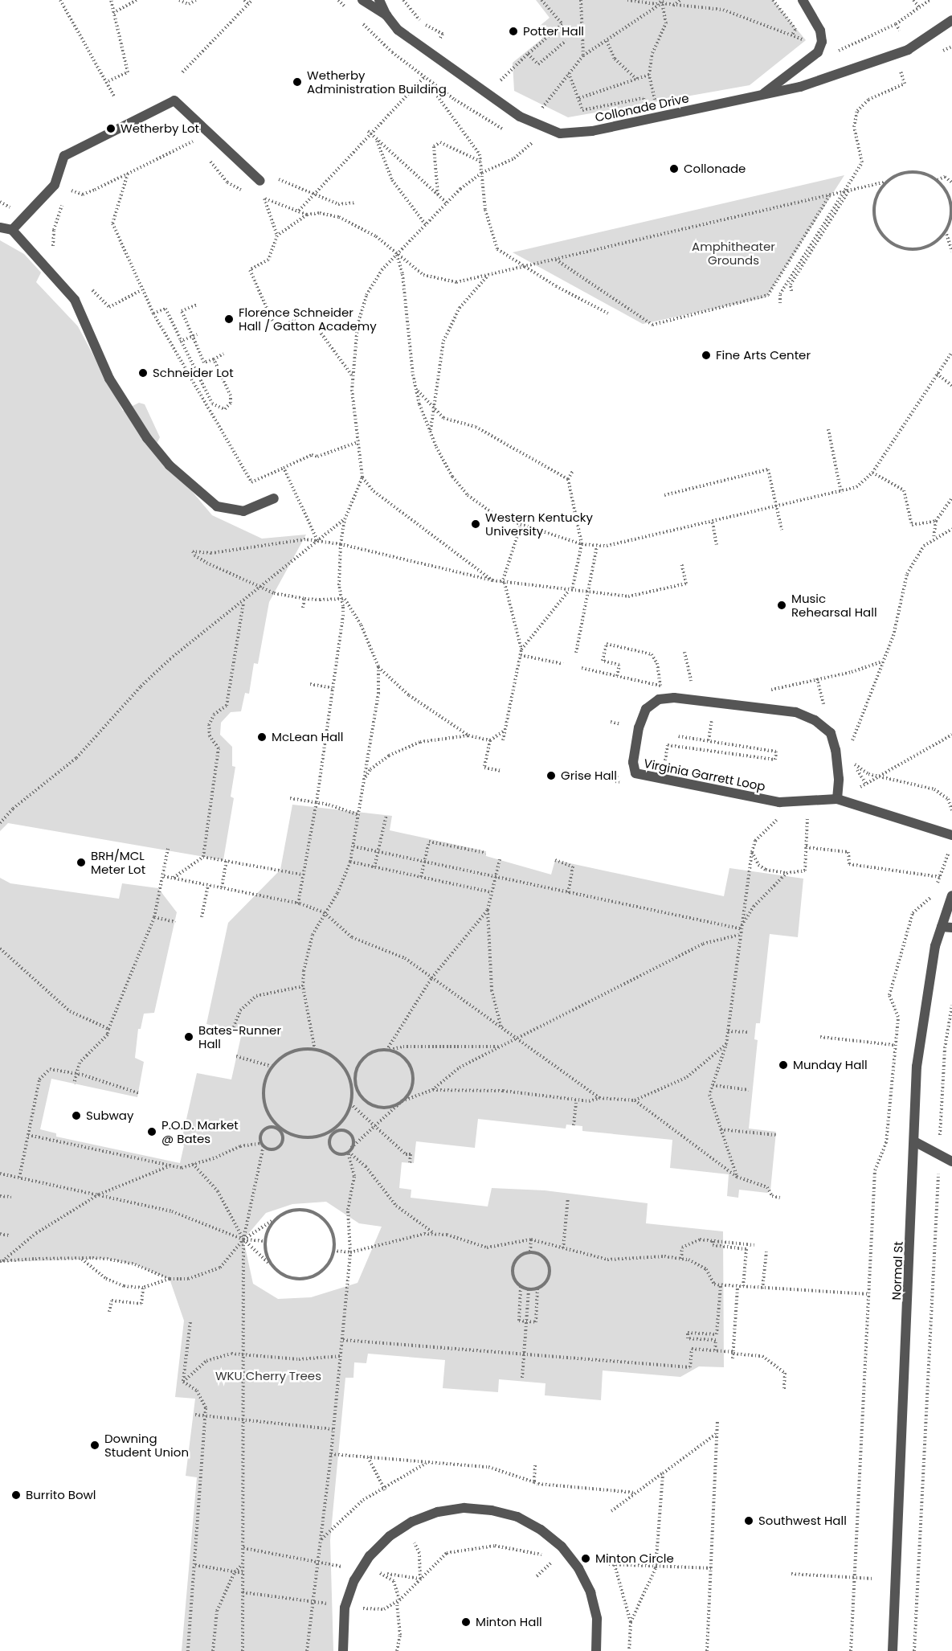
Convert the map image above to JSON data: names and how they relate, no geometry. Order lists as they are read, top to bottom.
{
  "streets": {
    "street": ["Collonade Drive", "Virginia Garrett Loop", "Normal St"]
  },
  "parks": ["Amphitheater Grounds", "WKU Cherry Trees"],
  "places": [
    "Potter Hall",
    "Wetherby Administration Building",
    "Wetherby Lot",
    "Collonade",
    "Florence Schneider Hall / Gatton Academy",
    "Fine Arts Center",
    "Schneider Lot",
    "Western Kentucky University",
    "Music Rehearsal Hall",
    "McLean Hall",
    "Grise Hall",
    "BRH/MCL Meter Lot",
    "Bates-Runner Hall",
    "Munday Hall",
    "Subway",
    "P.O.D. Market @ Bates",
    "Downing Student Union",
    "Burrito Bowl",
    "Southwest Hall",
    "Minton Circle",
    "Minton Hall"
  ]
}
